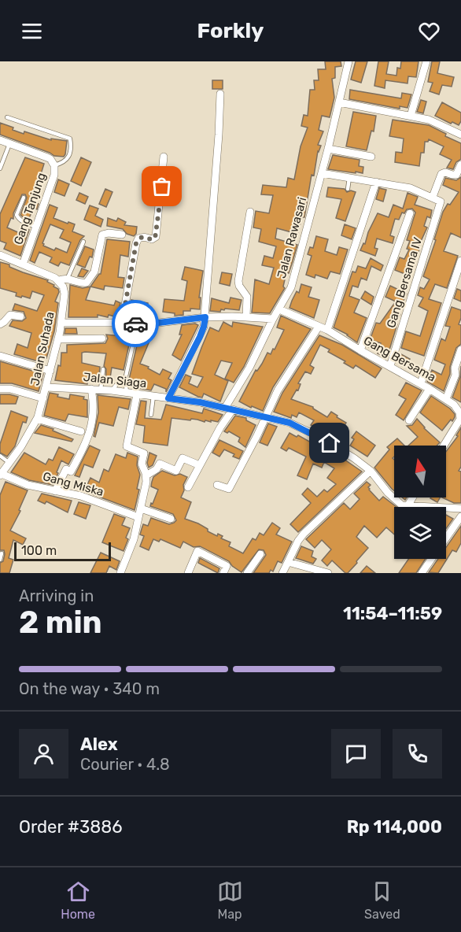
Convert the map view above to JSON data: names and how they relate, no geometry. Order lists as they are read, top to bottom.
{
  "streets": {
    "street": [
      "Gang Tanjung",
      "Jalan Rawasari",
      "Gang Bersama IV",
      "Jalan Suhada",
      "Gang Bersama",
      "Jalan Siaga",
      "Gang Miska"
    ]
  },
  "crossings": [
    ["Jalan Rawasari", "Gang Bersama"],
    ["Jalan Rawasari", "Jalan Siaga"],
    ["Gang Bersama IV", "Gang Bersama"],
    ["Jalan Suhada", "Jalan Siaga"],
    ["Jalan Suhada", "Gang Miska"]
  ],
  "scale_bar": "100 m",
  "north": "top",
  "page": {
    "header": "Forkly",
    "scale": "100 m",
    "heading": ["2 min", "Arriving in", "11:54–11:59"],
    "panel": [
      "Alex",
      "Courier · 4.8",
      "Order #3886",
      "Rp 114,000"
    ],
    "bar": "On the way · 340 m",
    "tabs": ["Home", "Map", "Saved"]
  }
}
